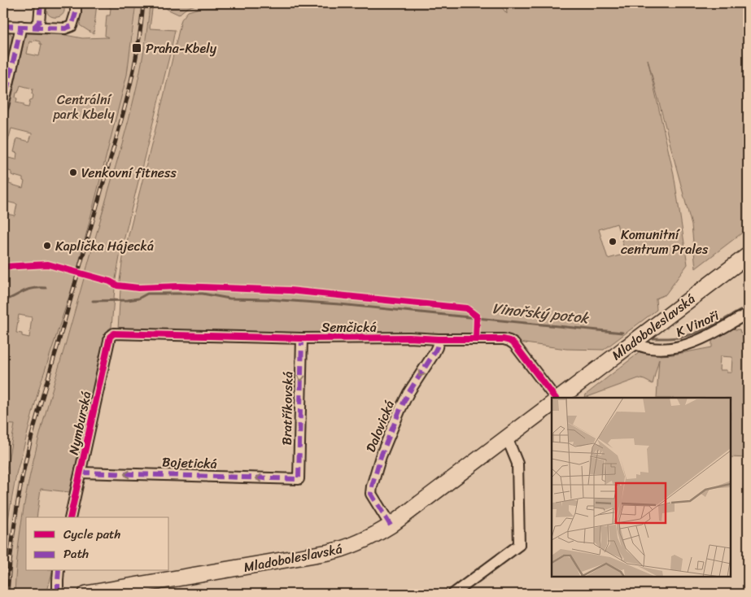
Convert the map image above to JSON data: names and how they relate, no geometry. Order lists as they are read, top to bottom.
{
  "streets": {
    "main road": ["Mladoboleslavská"],
    "street": [
      "K Vinoři",
      "Semčická",
      "Bratříkovská",
      "Nymburská",
      "Dalovická",
      "Bojetická"
    ]
  },
  "crossings": [
    ["K Vinoři", "Mladoboleslavská"],
    ["Semčická", "Bratříkovská"],
    ["Semčická", "Nymburská"],
    ["Semčická", "Dalovická"],
    ["Mladoboleslavská", "Dalovická"],
    ["Bratříkovská", "Bojetická"],
    ["Nymburská", "Bojetická"]
  ],
  "one_way": ["Bratříkovská", "Dalovická", "Bojetická"],
  "water": ["Vinořský potok"],
  "parks": ["Centrální park Kbely"],
  "places": {
    "transit": ["Praha-Kbely"],
    "other": ["Venkovní fitness", "Komunitní centrum Prales", "Kaplička Hájecká"]
  },
  "legend": ["Cycle path", "Path"]
}
